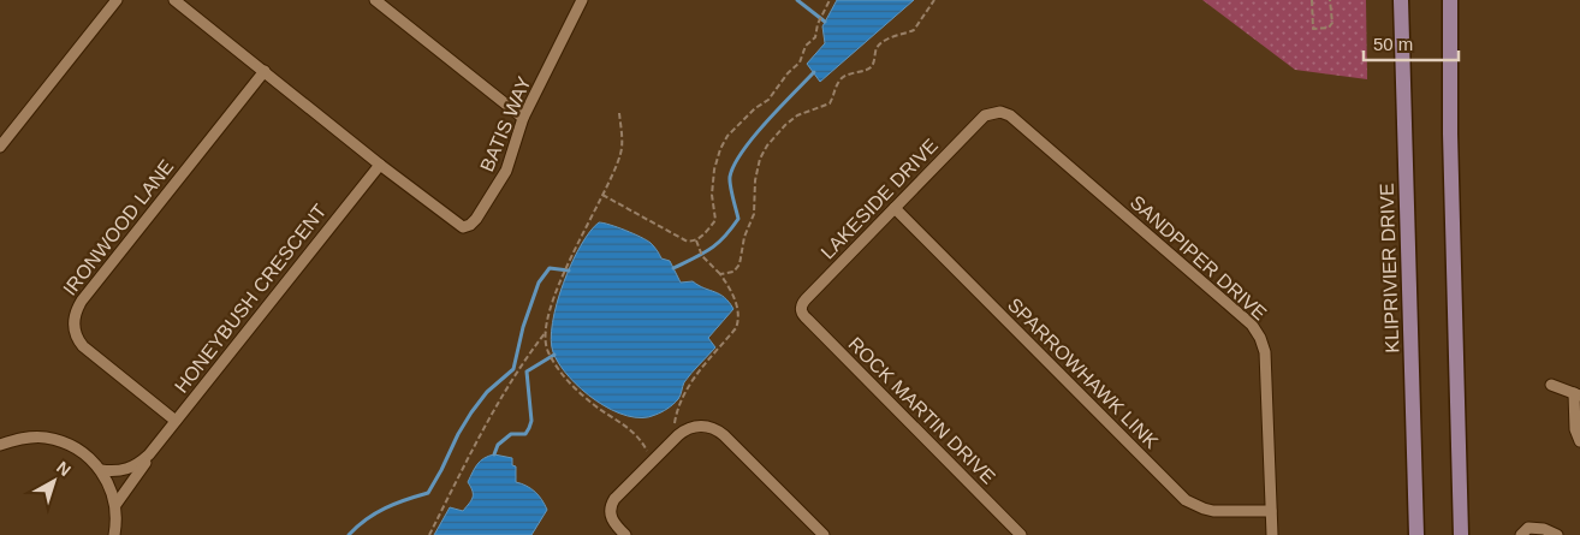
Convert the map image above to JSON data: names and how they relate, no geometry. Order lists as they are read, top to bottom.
{
  "streets": {
    "main road": ["KLIPRIVIER DRIVE"],
    "street": [
      "BATIS WAY",
      "LAKESIDE DRIVE",
      "IRONWOOD LANE",
      "SANDPIPER DRIVE",
      "HONEYBUSH CRESCENT",
      "SPARROWHAWK LINK",
      "ROCK MARTIN DRIVE"
    ]
  },
  "crossings": [
    ["BATIS WAY", "HONEYBUSH CRESCENT"],
    ["LAKESIDE DRIVE", "SANDPIPER DRIVE"],
    ["LAKESIDE DRIVE", "SPARROWHAWK LINK"],
    ["LAKESIDE DRIVE", "ROCK MARTIN DRIVE"],
    ["IRONWOOD LANE", "HONEYBUSH CRESCENT"],
    ["SANDPIPER DRIVE", "SPARROWHAWK LINK"]
  ],
  "scale_bar": "50 m",
  "north": "top right"
}
